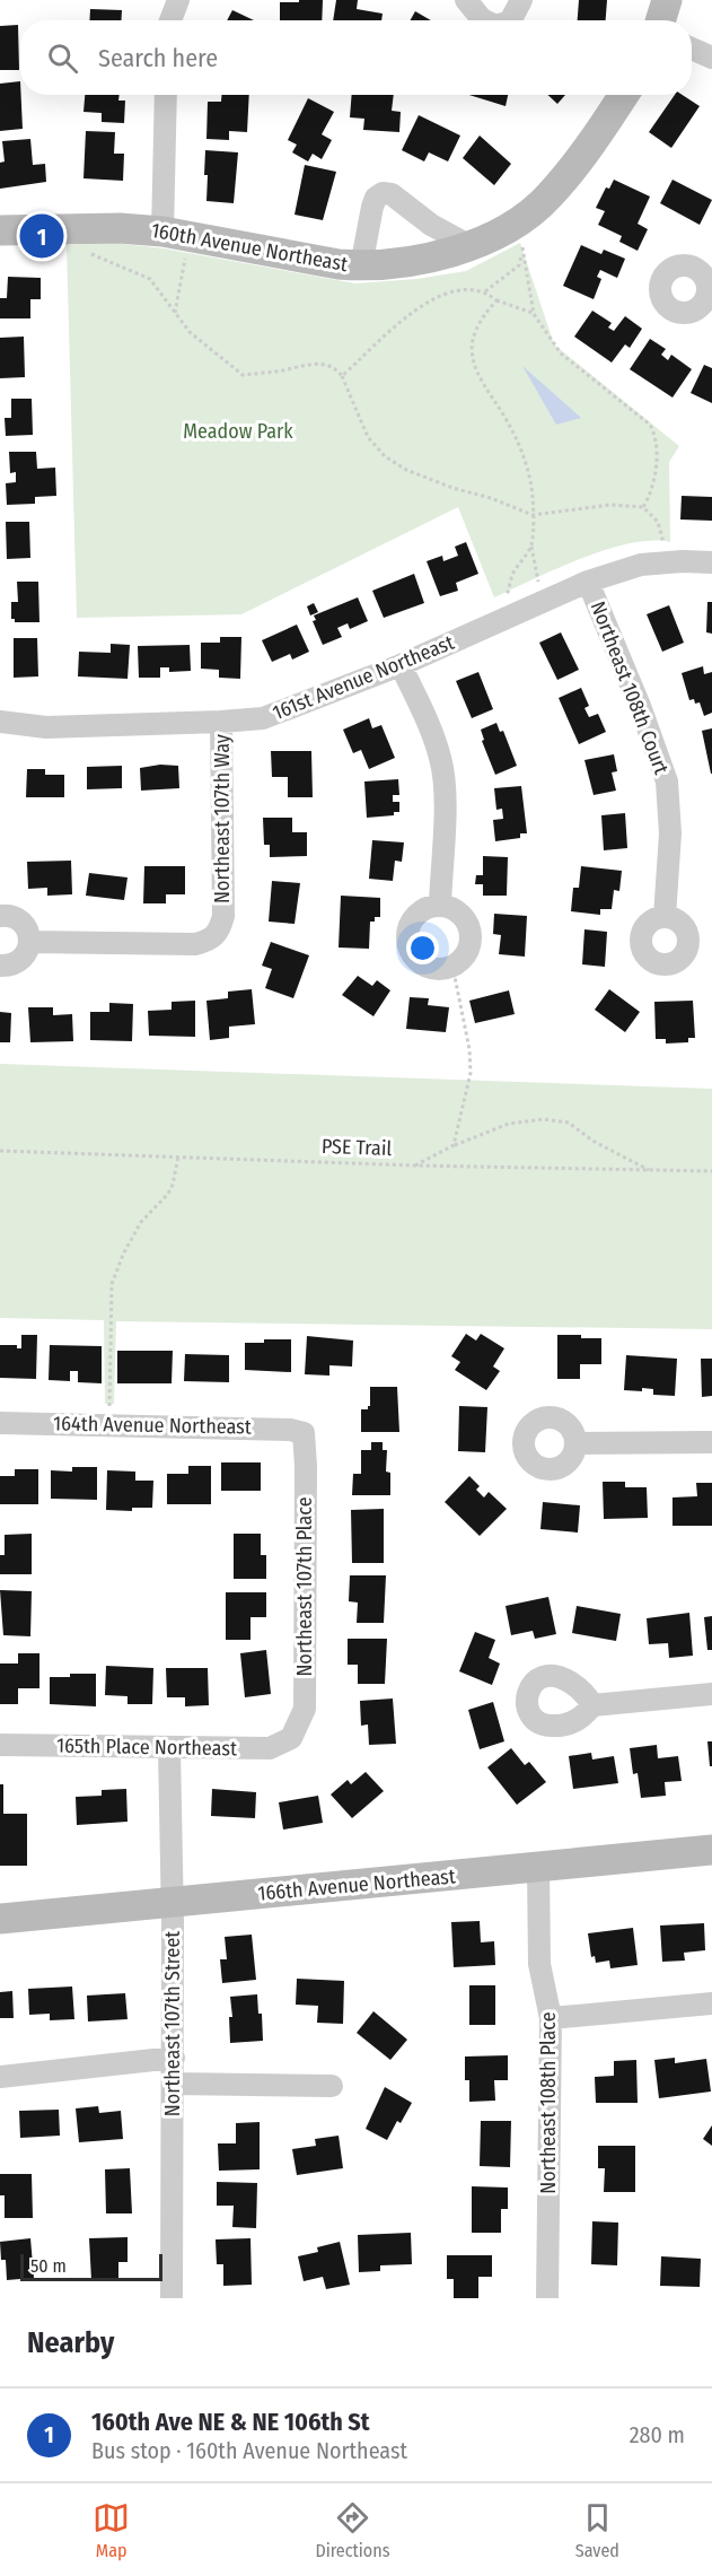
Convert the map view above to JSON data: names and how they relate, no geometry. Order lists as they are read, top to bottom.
{
  "streets": {
    "street": [
      "160th Avenue Northeast",
      "161st Avenue Northeast",
      "Northeast 108th Court",
      "Northeast 107th Way",
      "164th Avenue Northeast",
      "Northeast 107th Place",
      "165th Place Northeast",
      "166th Avenue Northeast",
      "Northeast 107th Street",
      "Northeast 108th Place"
    ],
    "path": ["PSE Trail"]
  },
  "crossings": [
    ["161st Avenue Northeast", "Northeast 108th Court"],
    ["161st Avenue Northeast", "Northeast 107th Way"],
    ["164th Avenue Northeast", "Northeast 107th Place"],
    ["Northeast 107th Place", "165th Place Northeast"],
    ["165th Place Northeast", "Northeast 107th Street"],
    ["166th Avenue Northeast", "Northeast 107th Street"],
    ["166th Avenue Northeast", "Northeast 108th Place"]
  ],
  "parks": ["Meadow Park"],
  "scale_bar": "50 m",
  "page": {
    "search": "Search here",
    "pins": "1",
    "scale": "50 m",
    "heading": "Nearby",
    "list": [
      {
        "mark": "1",
        "name": "160th Ave NE & NE 106th St",
        "note": "Bus stop · 160th Avenue Northeast",
        "value": "280 m"
      }
    ],
    "nav": ["Map", "Directions", "Saved"]
  }
}
